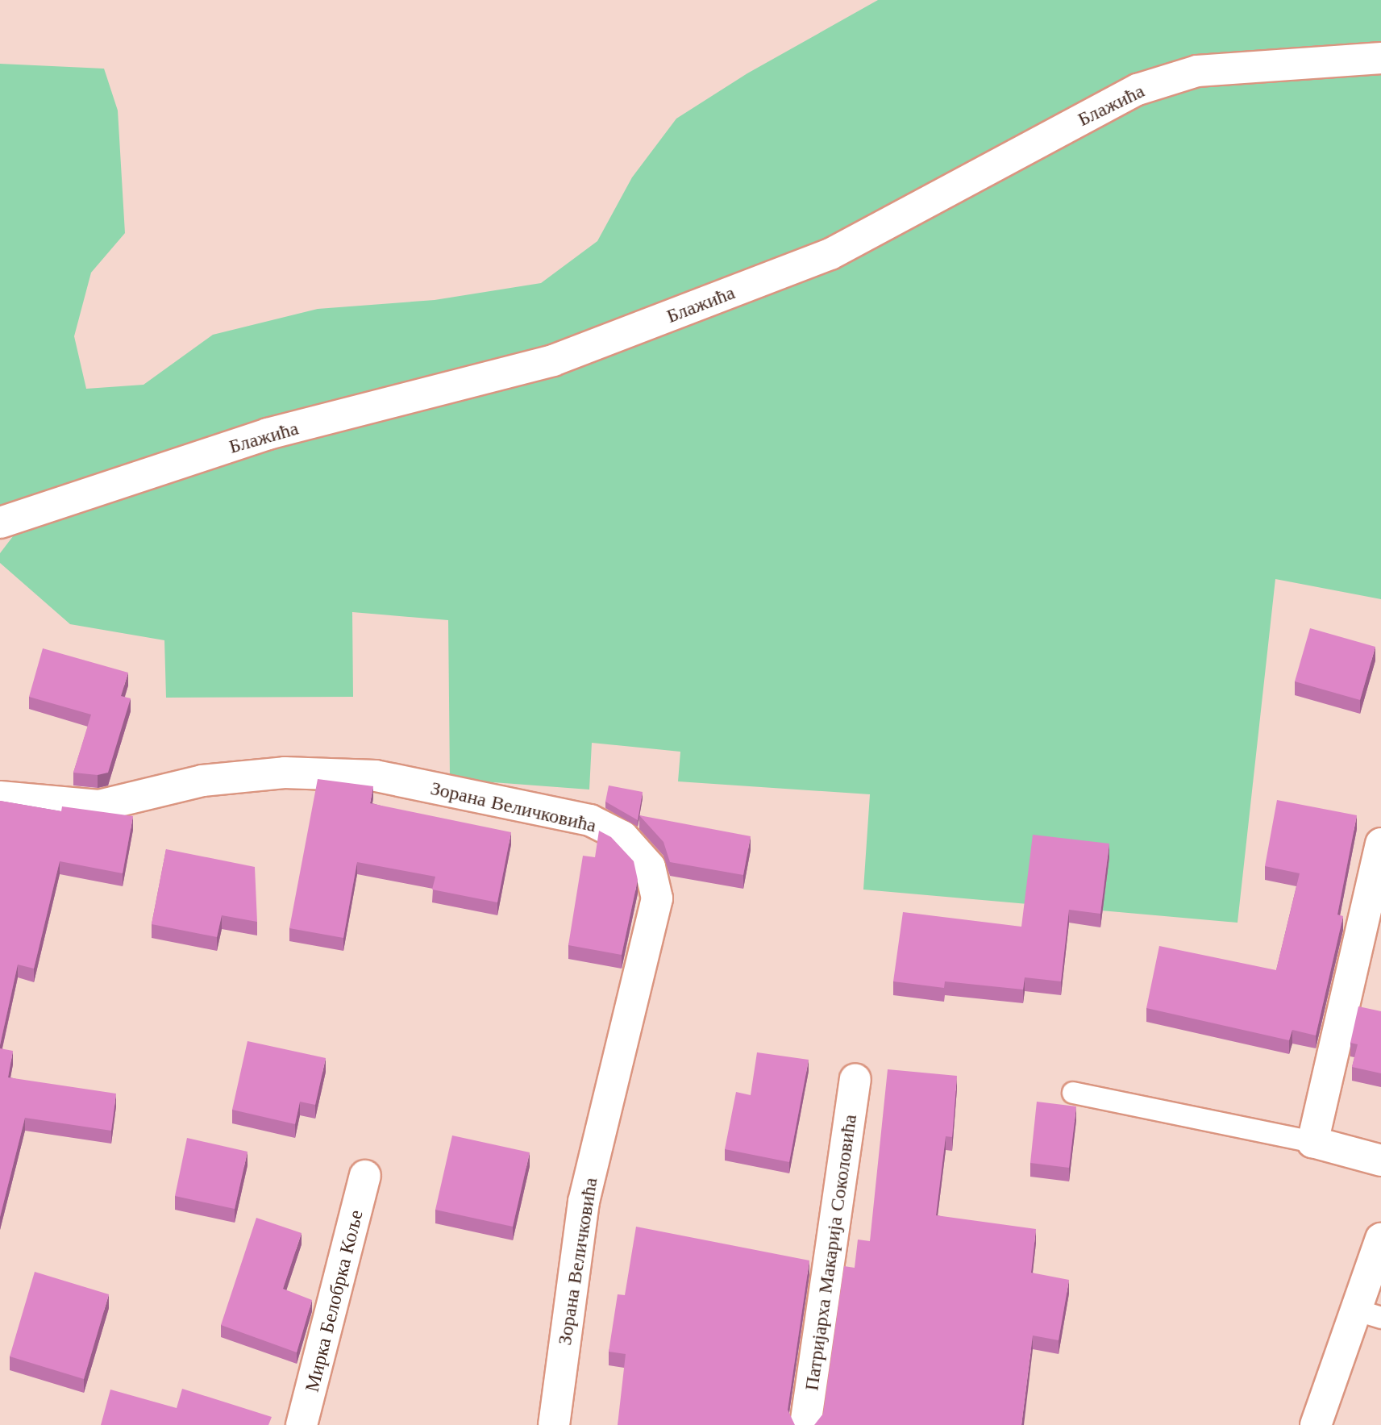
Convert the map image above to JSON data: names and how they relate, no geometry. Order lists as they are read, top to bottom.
{
  "streets": {
    "street": [
      "Блажића",
      "Зорана Величковића",
      "Патријарха Макарија Соколовића",
      "Мирка Белобрка Коље"
    ]
  }
}
